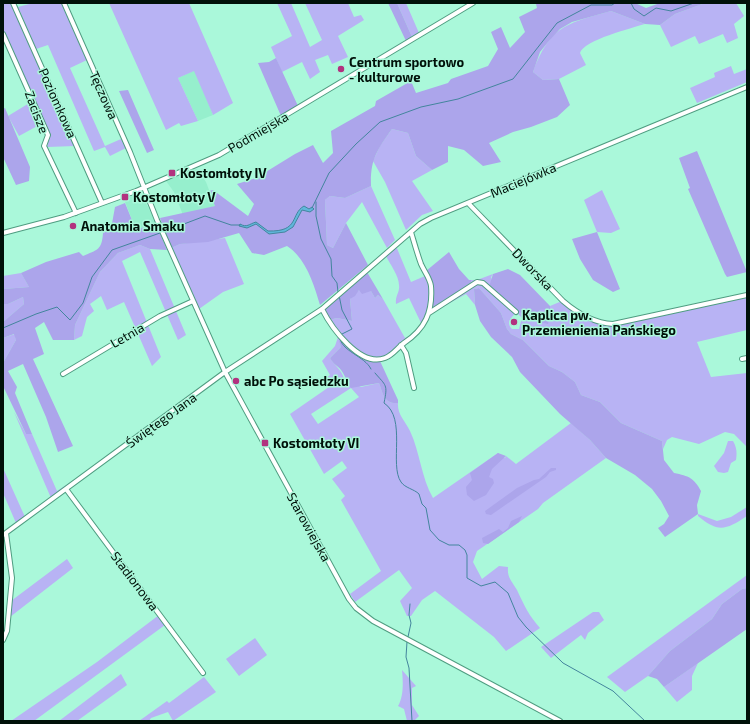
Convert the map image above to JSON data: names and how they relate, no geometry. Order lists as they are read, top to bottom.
{
  "streets": {
    "street": [
      "Tęczowa",
      "Poziomkowa",
      "Zacisze",
      "Podmiejska",
      "Maciejówka",
      "Dworska",
      "Letnia",
      "Świętego Jana",
      "Starowiejska",
      "Stadionowa"
    ]
  },
  "crossings": [
    ["Tęczowa", "Podmiejska"],
    ["Tęczowa", "Starowiejska"],
    ["Poziomkowa", "Podmiejska"],
    ["Zacisze", "Podmiejska"],
    ["Podmiejska", "Starowiejska"],
    ["Maciejówka", "Dworska"],
    ["Maciejówka", "Świętego Jana"],
    ["Letnia", "Starowiejska"],
    ["Świętego Jana", "Starowiejska"],
    ["Świętego Jana", "Stadionowa"]
  ],
  "places": {
    "other": [
      "Centrum sportowo - kulturowe",
      "Anatomia Smaku",
      "Kaplica pw. Przemienienia Pańskiego",
      "abc Po sąsiedzku"
    ],
    "transit": ["Kostomłoty IV", "Kostomłoty V", "Kostomłoty VI"]
  }
}
